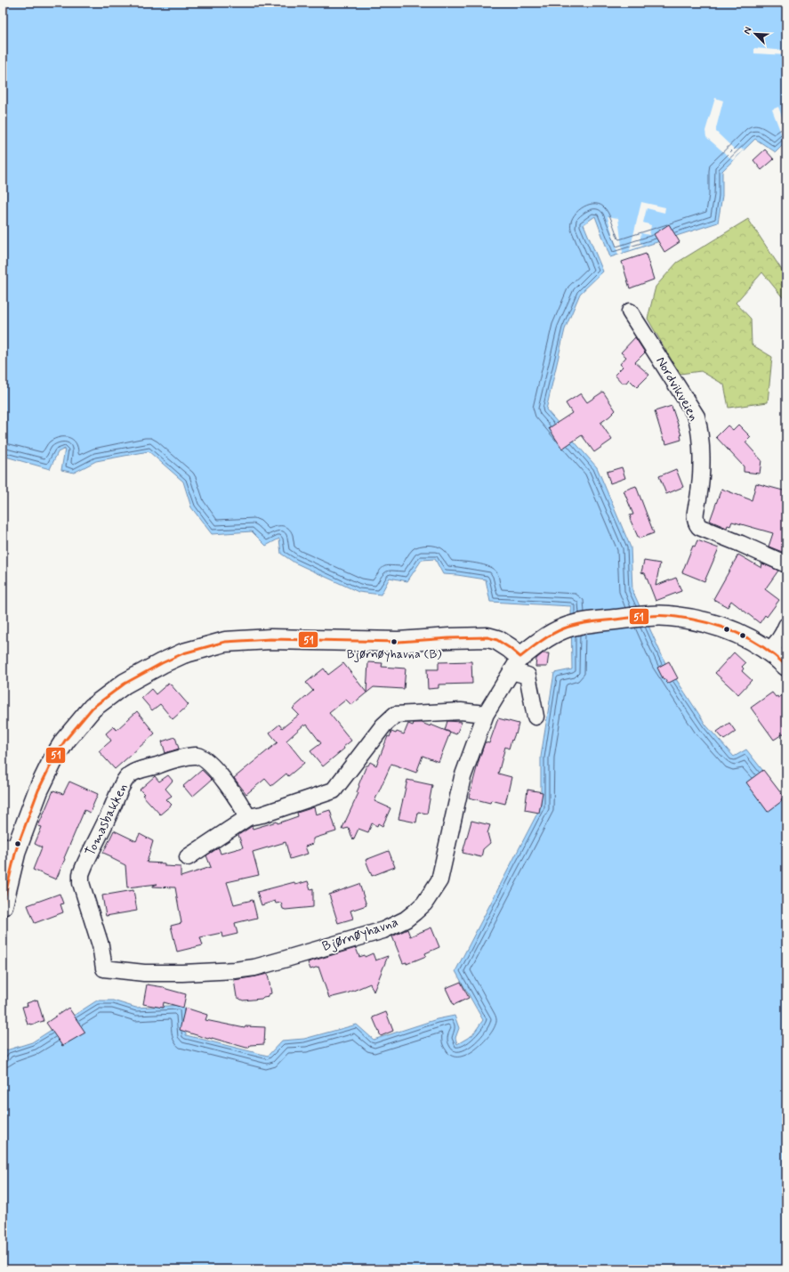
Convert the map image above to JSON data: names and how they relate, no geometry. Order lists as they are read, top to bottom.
{
  "streets": {
    "street": ["Nordvikveien", "Tomasbakken", "Bjørnøyhavna"]
  },
  "crossings": [
    ["Tomasbakken", "Bjørnøyhavna"]
  ],
  "places": ["Bjørnøyhavna (B)"],
  "lines": ["transit line 51"],
  "north": "top left"
}
